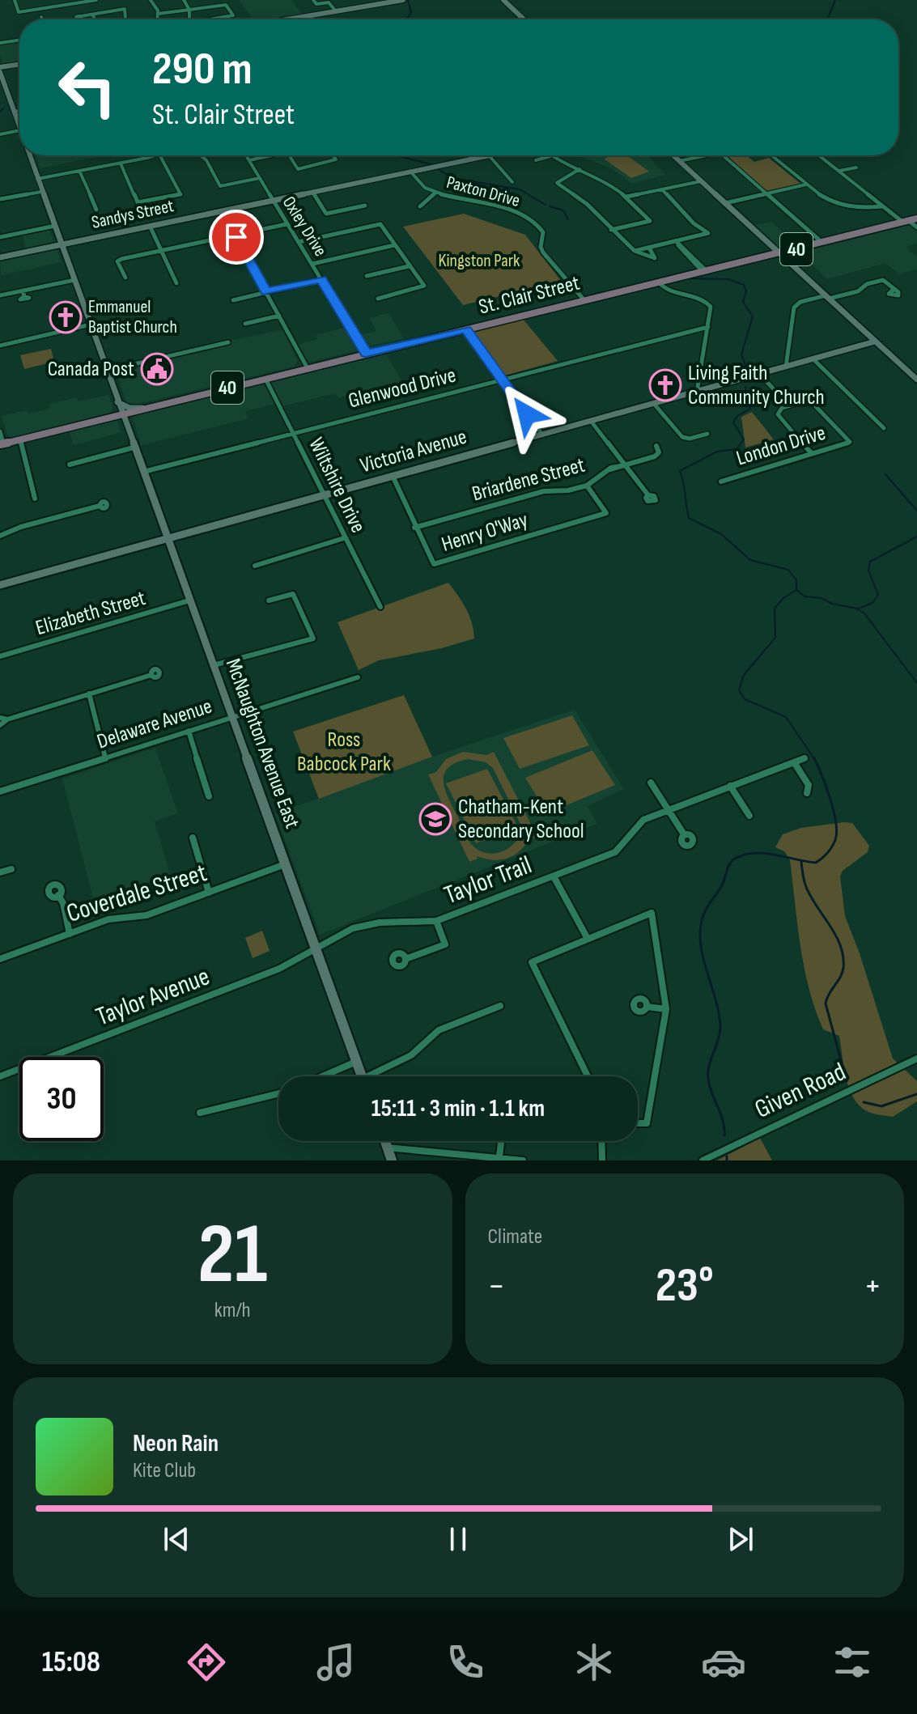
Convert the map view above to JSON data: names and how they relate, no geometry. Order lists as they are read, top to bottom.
{
  "streets": {
    "main road": ["40", "St. Clair Street"],
    "street": [
      "Paxton Drive",
      "Sandys Street",
      "Oxley Drive",
      "Glenwood Drive",
      "London Drive",
      "Victoria Avenue",
      "Briardene Street",
      "Wiltshire Drive",
      "Henry O'Way",
      "Elizabeth Street",
      "Delaware Avenue",
      "McNaughton Avenue East",
      "Taylor Trail",
      "Coverdale Street",
      "Taylor Avenue",
      "Given Road"
    ]
  },
  "crossings": [
    ["Paxton Drive", "Sandys Street"],
    ["Paxton Drive", "St. Clair Street"],
    ["Sandys Street", "Oxley Drive"],
    ["Sandys Street", "McNaughton Avenue East"],
    ["Oxley Drive", "St. Clair Street"],
    ["St. Clair Street", "Wiltshire Drive"],
    ["St. Clair Street", "McNaughton Avenue East"],
    ["Glenwood Drive", "Wiltshire Drive"],
    ["Glenwood Drive", "McNaughton Avenue East"],
    ["Victoria Avenue", "Wiltshire Drive"],
    ["Victoria Avenue", "Henry O'Way"],
    ["Victoria Avenue", "McNaughton Avenue East"],
    ["Briardene Street", "Henry O'Way"],
    ["Elizabeth Street", "McNaughton Avenue East"],
    ["Delaware Avenue", "McNaughton Avenue East"],
    ["McNaughton Avenue East", "Taylor Trail"],
    ["McNaughton Avenue East", "Coverdale Street"],
    ["McNaughton Avenue East", "Taylor Avenue"],
    ["Taylor Trail", "Taylor Avenue"]
  ],
  "parks": ["Kingston Park", "Ross Babcock Park"],
  "places": {
    "church": ["Emmanuel Baptist Church", "Living Faith Community Church"],
    "public building": ["Canada Post"],
    "school or university": ["Chatham-Kent Secondary School"]
  },
  "page": {
    "turn": ["290 m", "St. Clair Street"],
    "limit": "30",
    "trip": "15:11 · 3 min · 1.1 km",
    "tile": [
      ["21", "km/h"],
      "Climate"
    ],
    "heat": ["−", "23°", "+"],
    "song": ["Neon Rain", "Kite Club"],
    "tabs": "15:08"
  }
}
